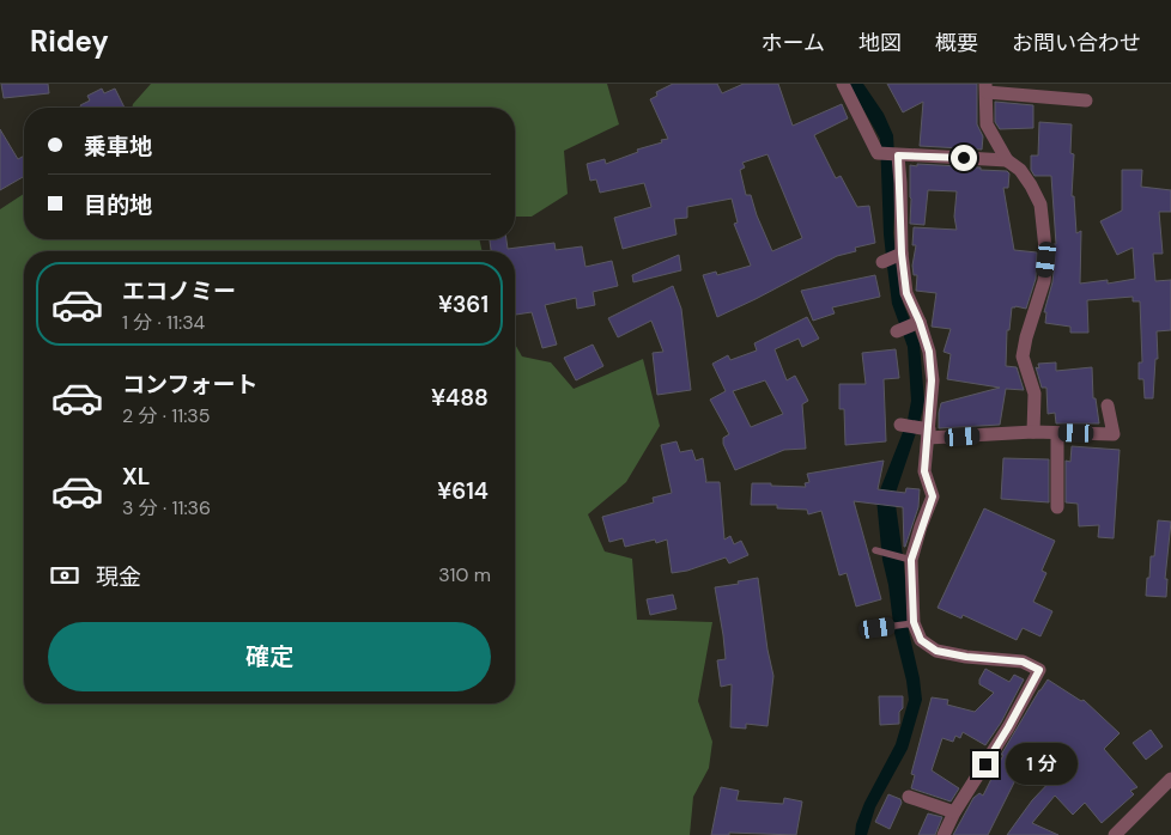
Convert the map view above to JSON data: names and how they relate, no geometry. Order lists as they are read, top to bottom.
{
  "page": {
    "header": "Ridey",
    "nav": [
      "ホーム",
      "地図",
      "概要",
      "お問い合わせ"
    ],
    "banner": ["乗車地", "目的地"],
    "list": [
      {
        "name": "エコノミー",
        "note": "1 分 · 11:34",
        "value": "¥361"
      },
      {
        "name": "コンフォート",
        "note": "2 分 · 11:35",
        "value": "¥488"
      },
      {
        "name": "XL",
        "note": "3 分 · 11:36",
        "value": "¥614"
      }
    ],
    "pay": ["現金", "310 m"],
    "buttons": "確定",
    "bubble": "1 分"
  }
}
